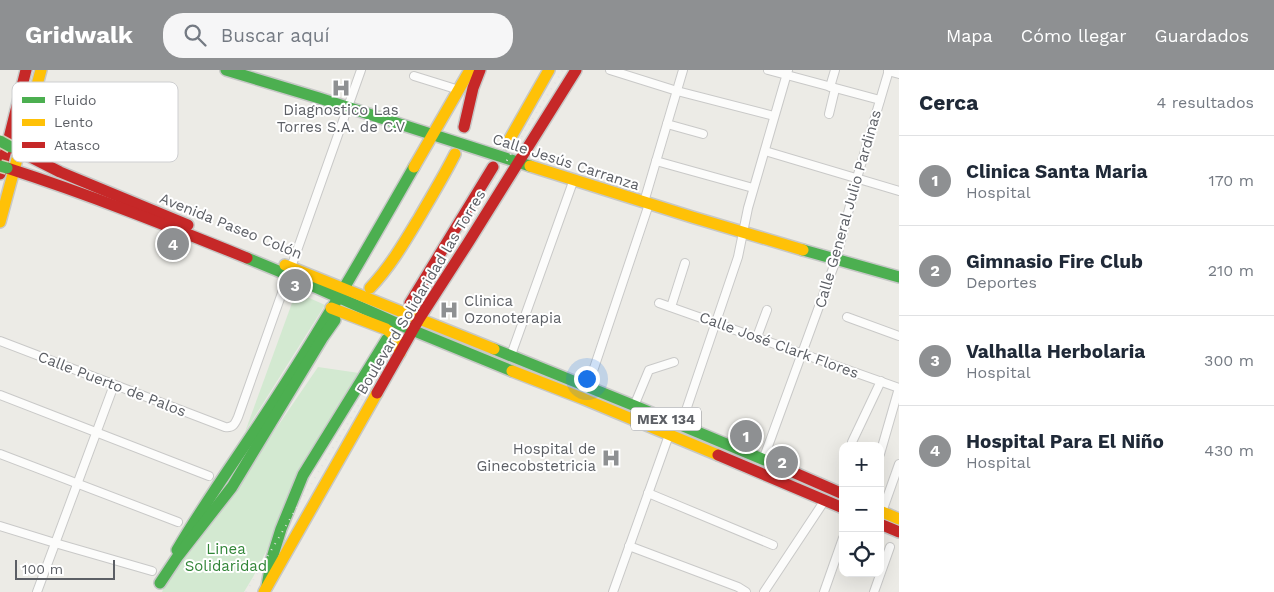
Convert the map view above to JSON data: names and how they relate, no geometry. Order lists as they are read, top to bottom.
{
  "streets": {
    "main road": [
      "Calle Jesús Carranza",
      "Avenida Paseo Colón",
      "Boulevard Solidaridad las Torres",
      "MEX 134"
    ],
    "street": ["Calle General Julio Pardinas", "Calle José Clark Flores", "Calle Puerto de Palos"]
  },
  "crossings": [
    ["Calle Jesús Carranza", "Calle General Julio Pardinas"],
    ["Calle Jesús Carranza", "Boulevard Solidaridad las Torres"],
    ["Calle General Julio Pardinas", "Avenida Paseo Colón"],
    ["Calle General Julio Pardinas", "Calle José Clark Flores"],
    ["Avenida Paseo Colón", "Boulevard Solidaridad las Torres"],
    ["Avenida Paseo Colón", "Calle Puerto de Palos"]
  ],
  "parks": ["Linea Solidaridad"],
  "places": {
    "hospital": ["Diagnostico Las Torres S.A. de C.V", "Clinica Ozonoterapia", "Hospital de Ginecobstetricia"]
  },
  "legend": ["Fluido", "Lento", "Atasco"],
  "scale_bar": "100 m",
  "page": {
    "header": "Gridwalk",
    "search": "Buscar aquí",
    "nav": ["Mapa", "Cómo llegar", "Guardados"],
    "heading": ["Cerca", "4 resultados"],
    "list": [
      {
        "mark": "1",
        "name": "Clinica Santa Maria",
        "note": "Hospital",
        "value": "170 m"
      },
      {
        "mark": "2",
        "name": "Gimnasio Fire Club",
        "note": "Deportes",
        "value": "210 m"
      },
      {
        "mark": "3",
        "name": "Valhalla Herbolaria",
        "note": "Hospital",
        "value": "300 m"
      },
      {
        "mark": "4",
        "name": "Hospital Para El Niño",
        "note": "Hospital",
        "value": "430 m"
      }
    ],
    "pins": [
      "4",
      "3",
      "1",
      "2"
    ],
    "map_buttons": ["+", "−"],
    "scale": "100 m"
  }
}
